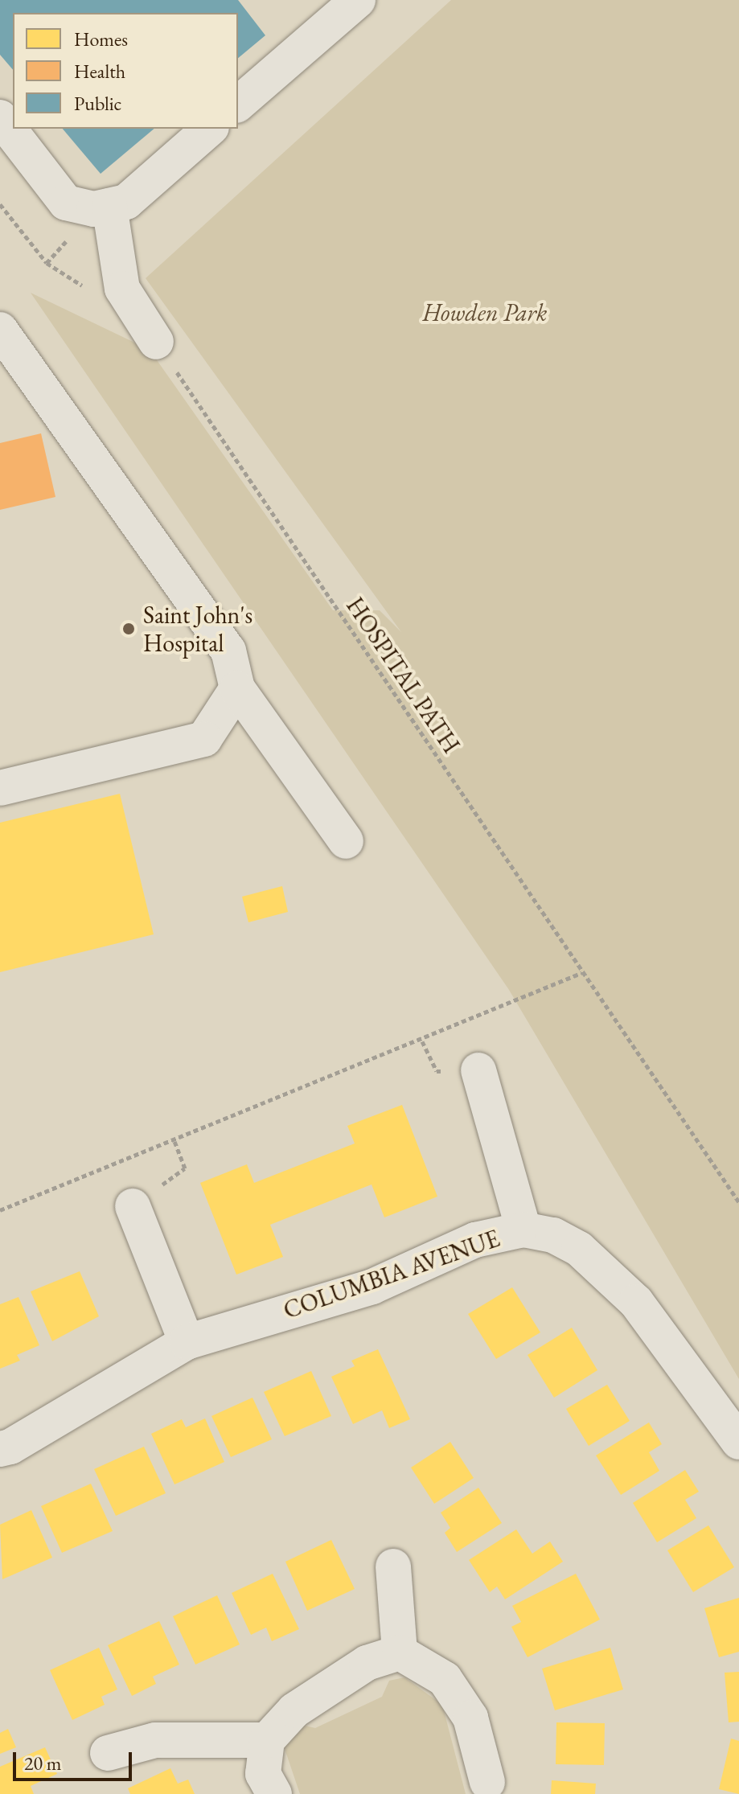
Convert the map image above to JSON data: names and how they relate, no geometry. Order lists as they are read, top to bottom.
{
  "streets": {
    "street": ["COLUMBIA AVENUE"],
    "path": ["HOSPITAL PATH"]
  },
  "parks": ["Howden Park"],
  "places": ["Saint John's Hospital"],
  "legend": ["Homes", "Health", "Public"],
  "scale_bar": "20 m"
}
